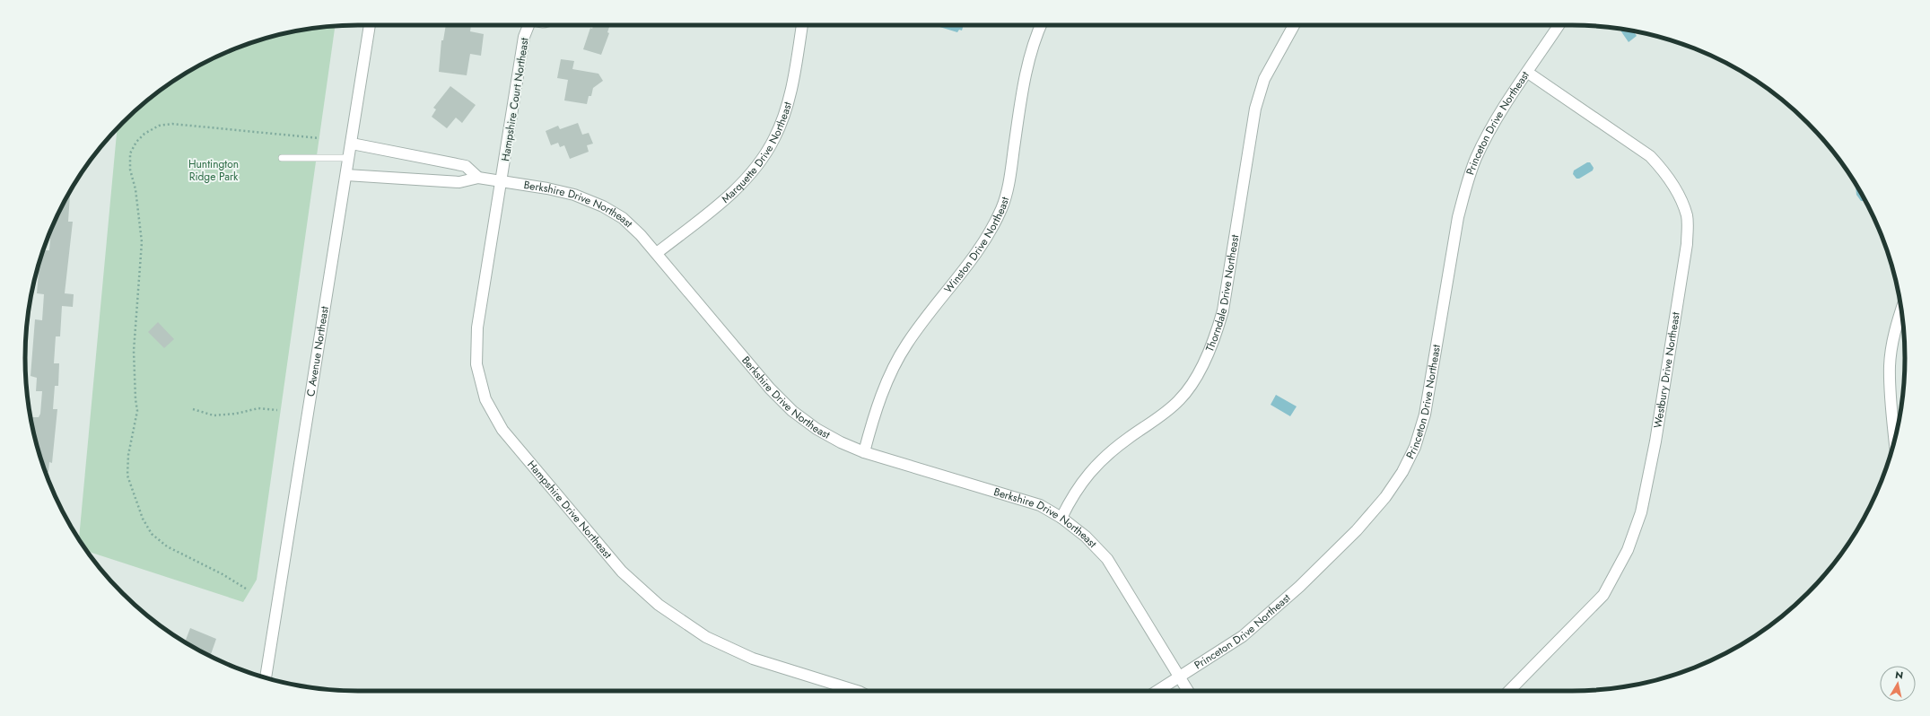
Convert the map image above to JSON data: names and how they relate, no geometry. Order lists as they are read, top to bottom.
{
  "streets": {
    "street": [
      "Hampshire Court Northeast",
      "Princeton Drive Northeast",
      "Marquette Drive Northeast",
      "Berkshire Drive Northeast",
      "Winston Drive Northeast",
      "Thorndale Drive Northeast",
      "C Avenue Northeast",
      "Westbury Drive Northeast",
      "Hampshire Drive Northeast"
    ]
  },
  "crossings": [
    ["Hampshire Court Northeast", "Berkshire Drive Northeast"],
    ["Hampshire Court Northeast", "Hampshire Drive Northeast"],
    ["Princeton Drive Northeast", "Berkshire Drive Northeast"],
    ["Princeton Drive Northeast", "Westbury Drive Northeast"],
    ["Marquette Drive Northeast", "Berkshire Drive Northeast"],
    ["Berkshire Drive Northeast", "Winston Drive Northeast"],
    ["Berkshire Drive Northeast", "Thorndale Drive Northeast"],
    ["Berkshire Drive Northeast", "C Avenue Northeast"],
    ["Berkshire Drive Northeast", "Hampshire Drive Northeast"]
  ],
  "parks": ["Huntington Ridge Park"],
  "north": "top"
}
